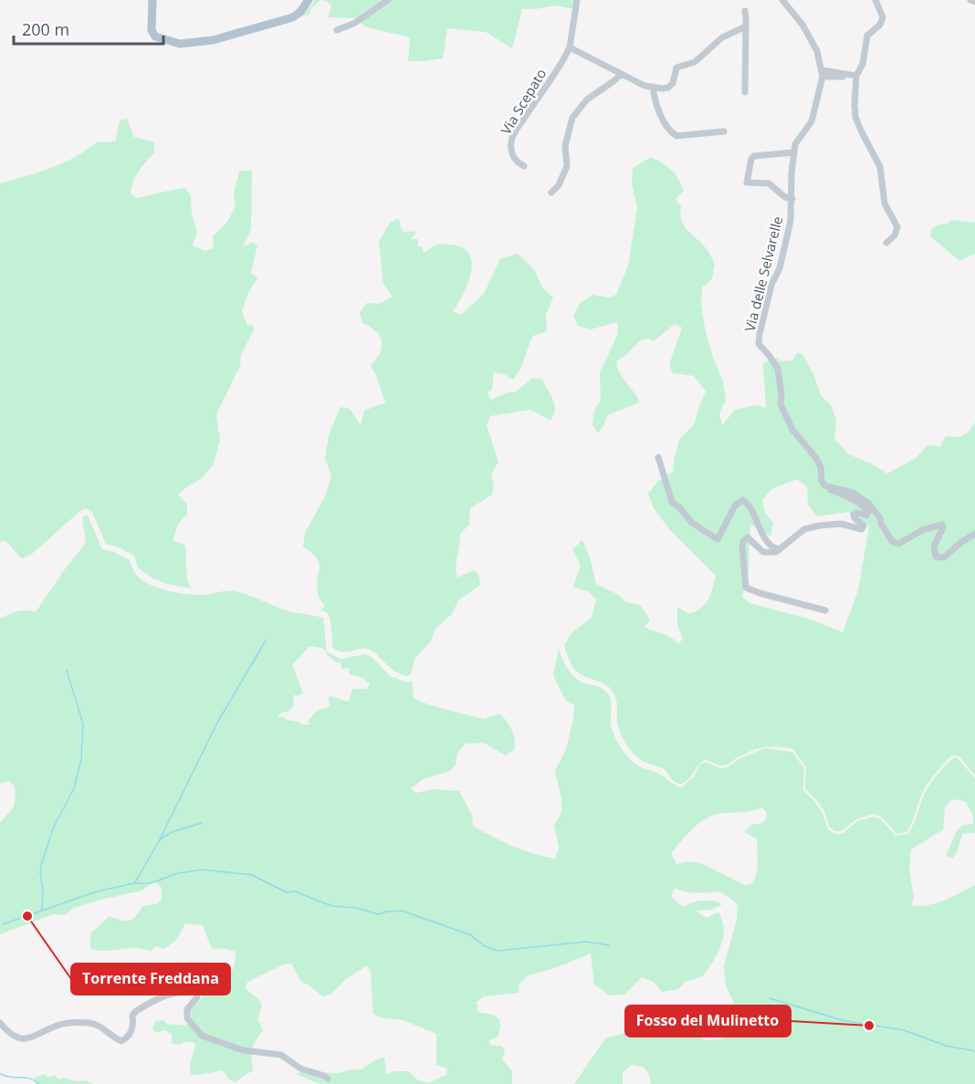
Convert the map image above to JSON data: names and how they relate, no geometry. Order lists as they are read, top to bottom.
{
  "streets": {
    "street": ["Via Scepato", "Via delle Selvarelle"]
  },
  "places": ["Torrente Freddana", "Fosso del Mulinetto"],
  "scale_bar": "200 m"
}
